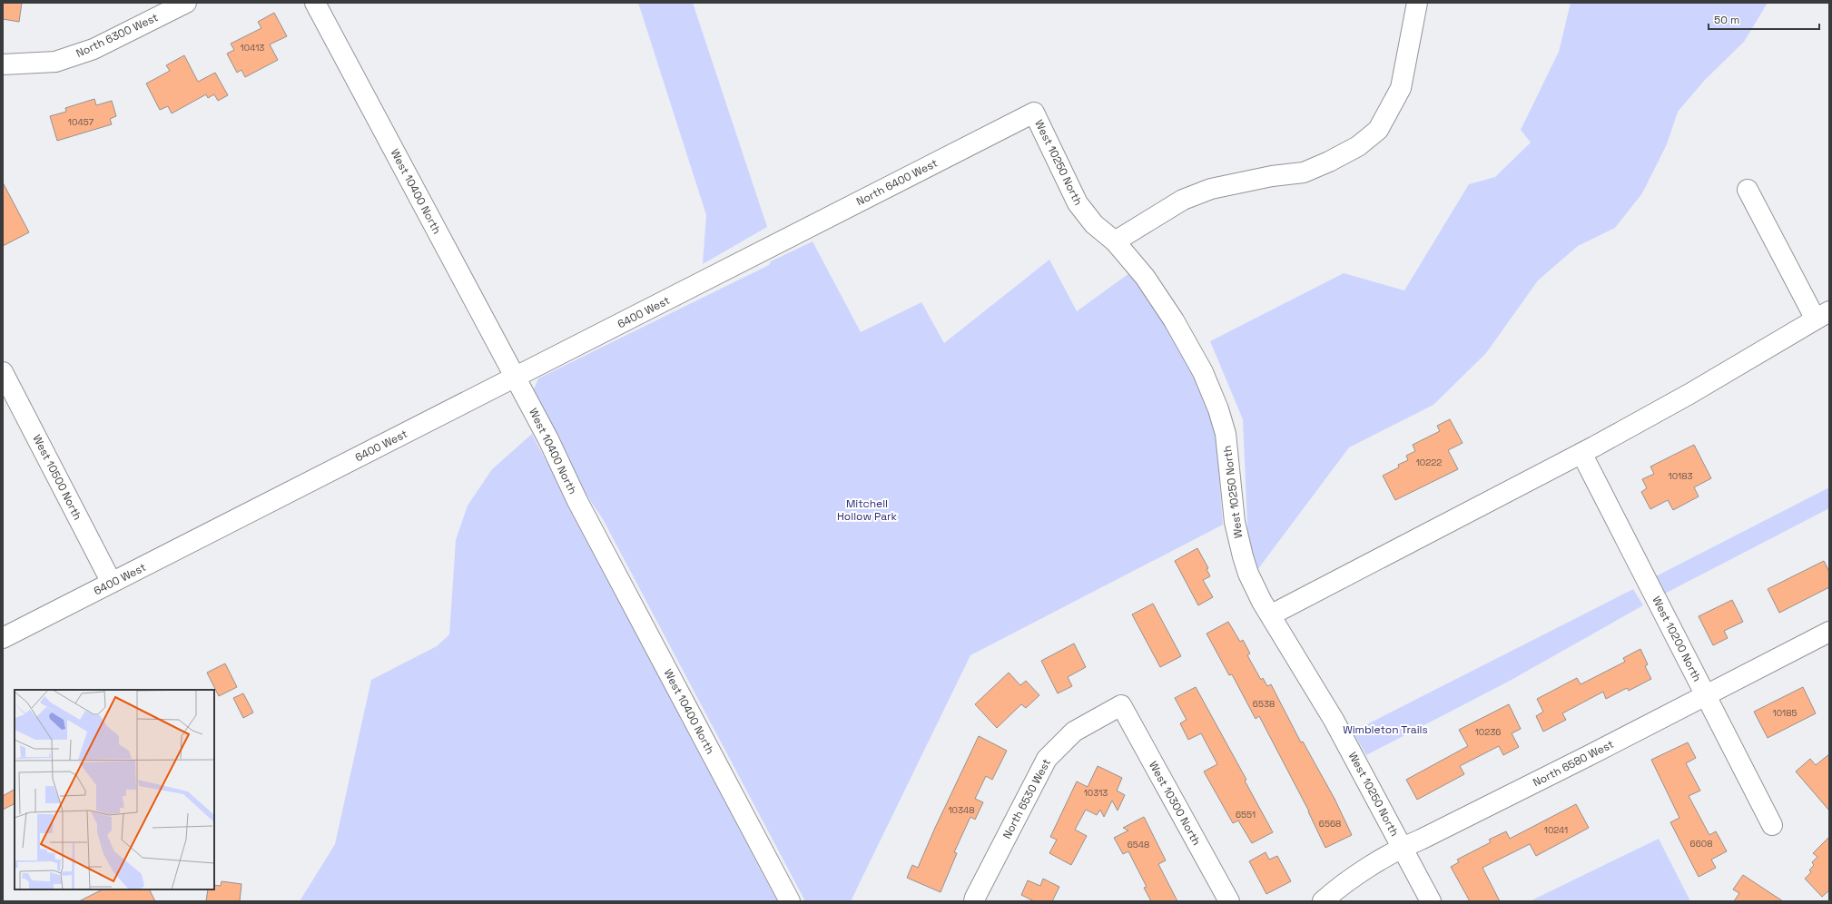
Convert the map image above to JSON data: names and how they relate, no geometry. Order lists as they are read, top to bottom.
{
  "streets": {
    "street": [
      "North 6300 West",
      "West 10250 North",
      "North 6400 West",
      "West 10400 North",
      "6400 West",
      "West 10500 North",
      "West 10200 North",
      "North 6580 West",
      "North 6530 West",
      "West 10300 North"
    ]
  },
  "crossings": [
    ["West 10250 North", "North 6400 West"],
    ["West 10250 North", "North 6580 West"],
    ["North 6400 West", "6400 West"],
    ["West 10400 North", "6400 West"],
    ["6400 West", "West 10500 North"],
    ["West 10200 North", "North 6580 West"],
    ["North 6530 West", "West 10300 North"]
  ],
  "parks": ["Mitchell Hollow Park", "Wimbleton Trails"],
  "house_numbers": [
    "10413",
    "10457",
    "10222",
    "10183",
    "6538",
    "10185",
    "10236",
    "10313",
    "10348",
    "6551",
    "6568",
    "10241",
    "6608",
    "6548"
  ],
  "scale_bar": "50 m"
}
